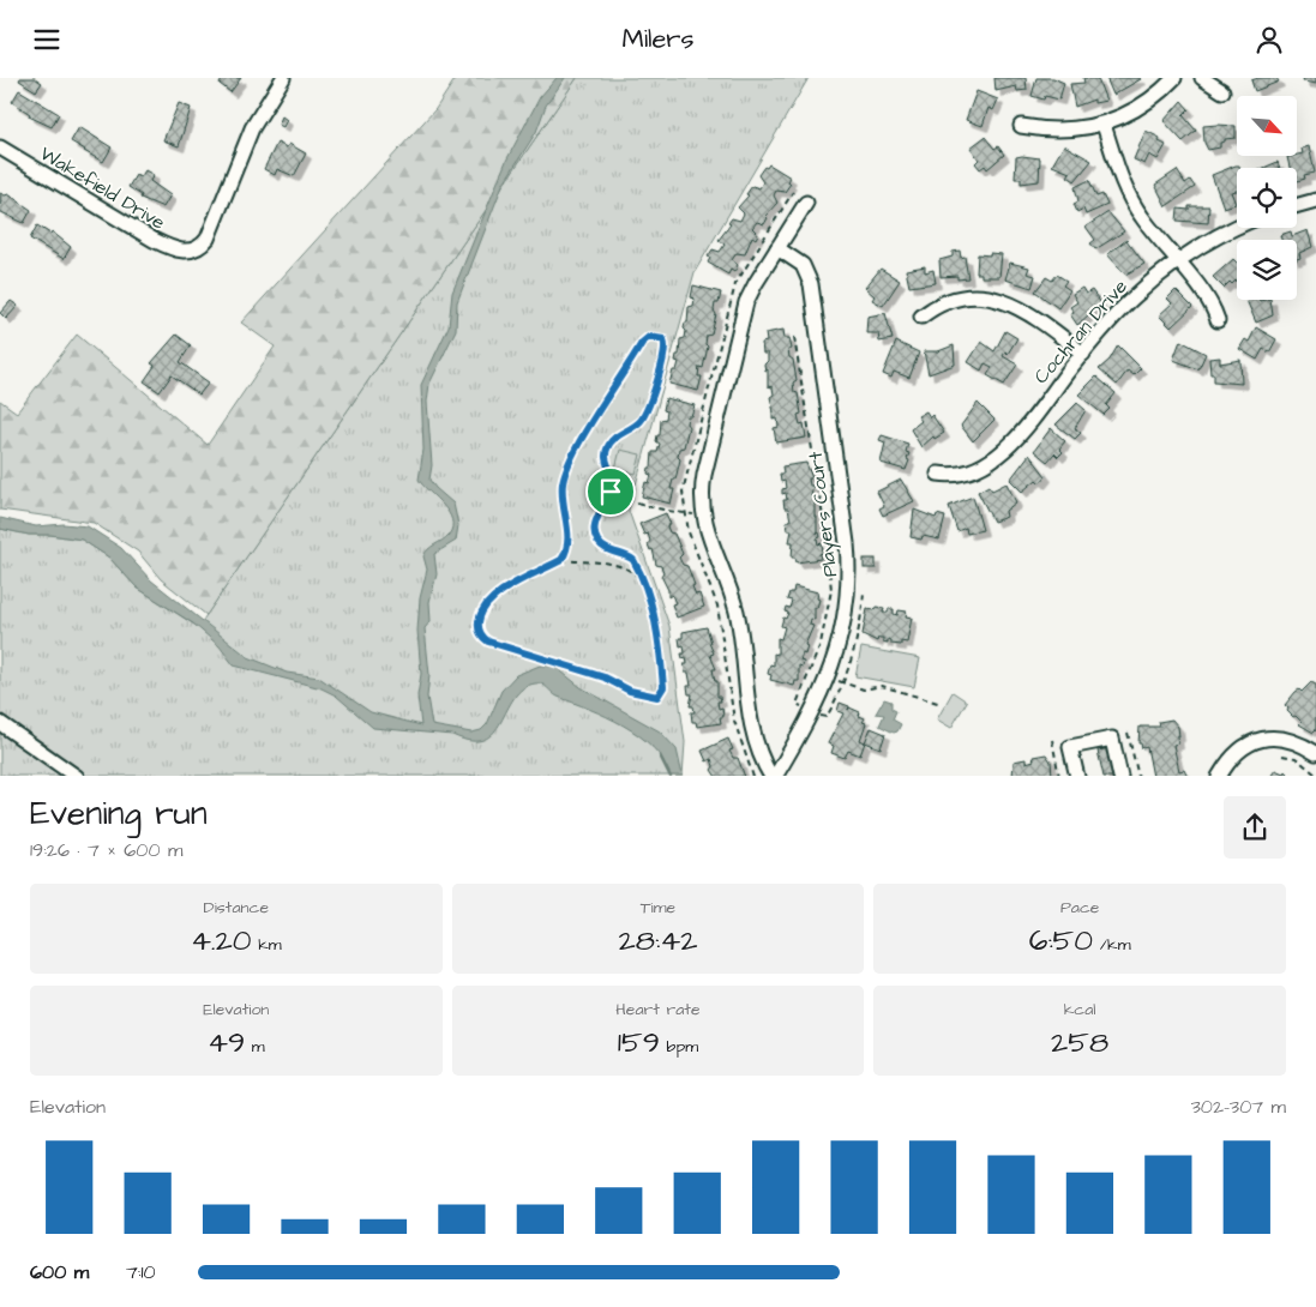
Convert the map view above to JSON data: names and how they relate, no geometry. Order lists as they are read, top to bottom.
{
  "streets": {
    "street": ["Wakefield Drive", "Cochran Drive", "Players Court"]
  },
  "north": "bottom right",
  "page": {
    "header": "Milers",
    "heading": ["Evening run", "19:26 · 7 × 600 m"],
    "stats": [
      ["Distance", "4.20 km"],
      ["Time", "28:42"],
      ["Pace", "6:50 /km"],
      ["Elevation", "49 m"],
      ["Heart rate", "159 bpm"],
      ["kcal", "258"]
    ],
    "chart": ["Elevation", "302–307 m"],
    "list": [
      {
        "name": "600 m",
        "note": "7:10"
      }
    ]
  }
}
